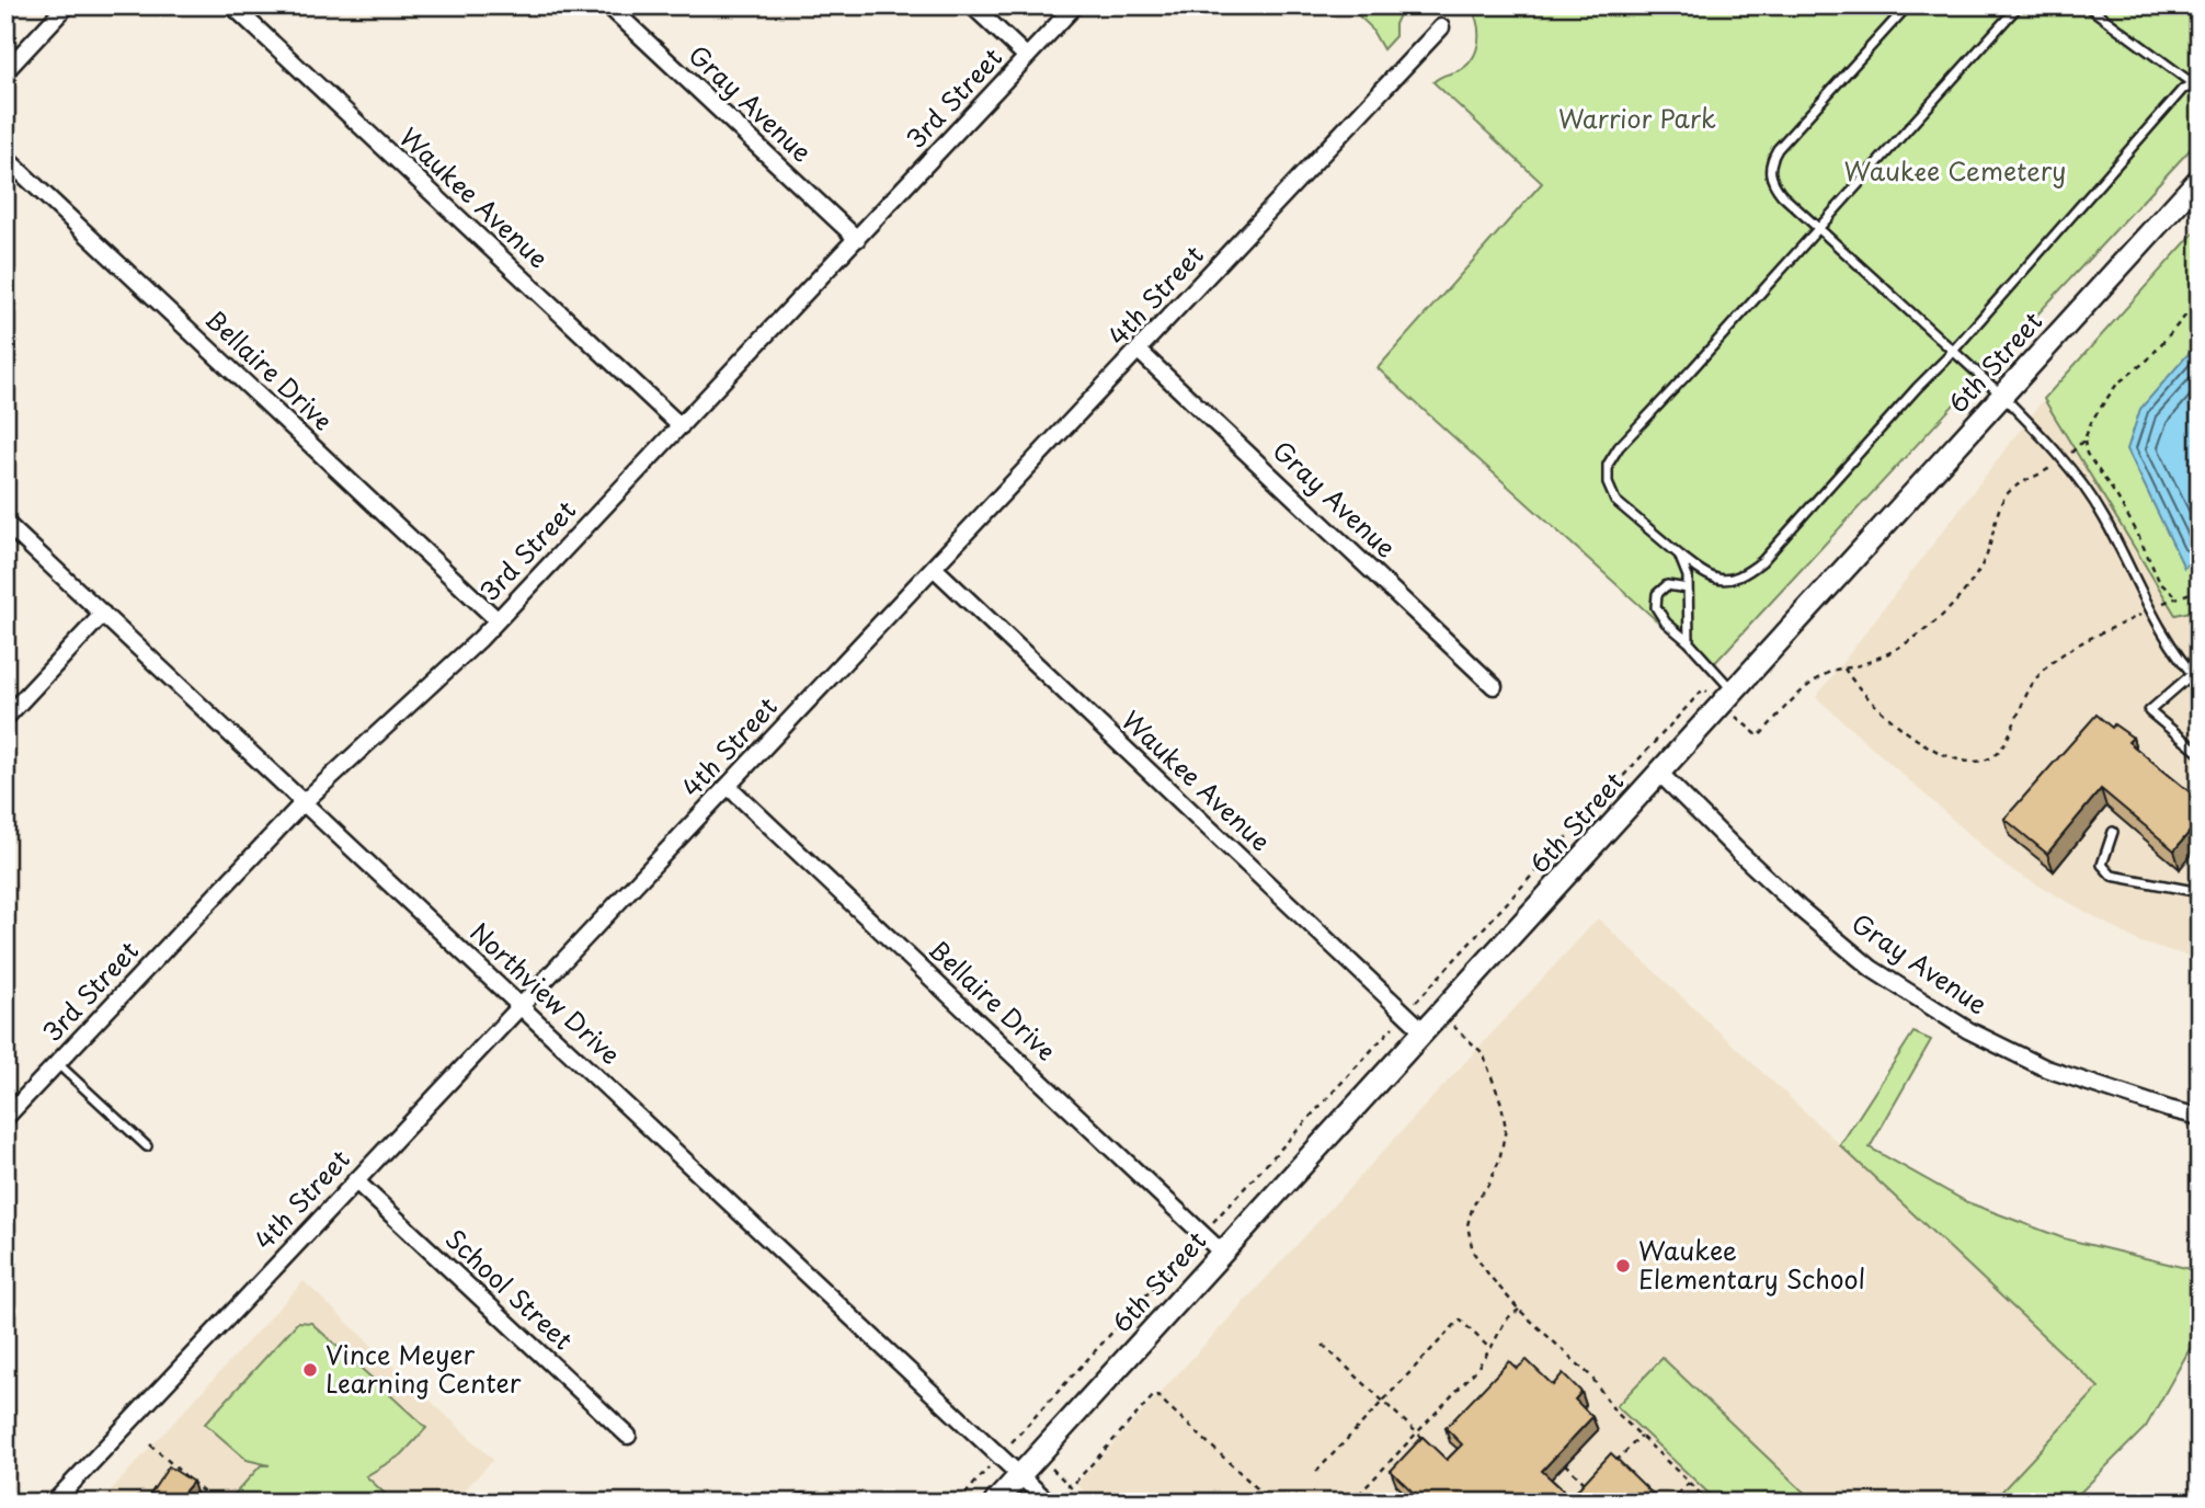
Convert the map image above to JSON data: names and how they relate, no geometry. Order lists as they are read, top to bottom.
{
  "streets": {
    "main road": ["6th Street"],
    "street": [
      "3rd Street",
      "Gray Avenue",
      "Waukee Avenue",
      "4th Street",
      "Bellaire Drive",
      "Northview Drive",
      "School Street"
    ]
  },
  "crossings": [
    ["3rd Street", "Gray Avenue"],
    ["3rd Street", "Waukee Avenue"],
    ["3rd Street", "Bellaire Drive"],
    ["3rd Street", "Northview Drive"],
    ["Gray Avenue", "4th Street"],
    ["Gray Avenue", "6th Street"],
    ["Waukee Avenue", "4th Street"],
    ["Waukee Avenue", "6th Street"],
    ["4th Street", "Bellaire Drive"],
    ["4th Street", "Northview Drive"],
    ["4th Street", "School Street"],
    ["6th Street", "Bellaire Drive"],
    ["6th Street", "Northview Drive"]
  ],
  "parks": ["Warrior Park", "Waukee Cemetery"],
  "places": ["Waukee Elementary School", "Vince Meyer Learning Center"]
}
